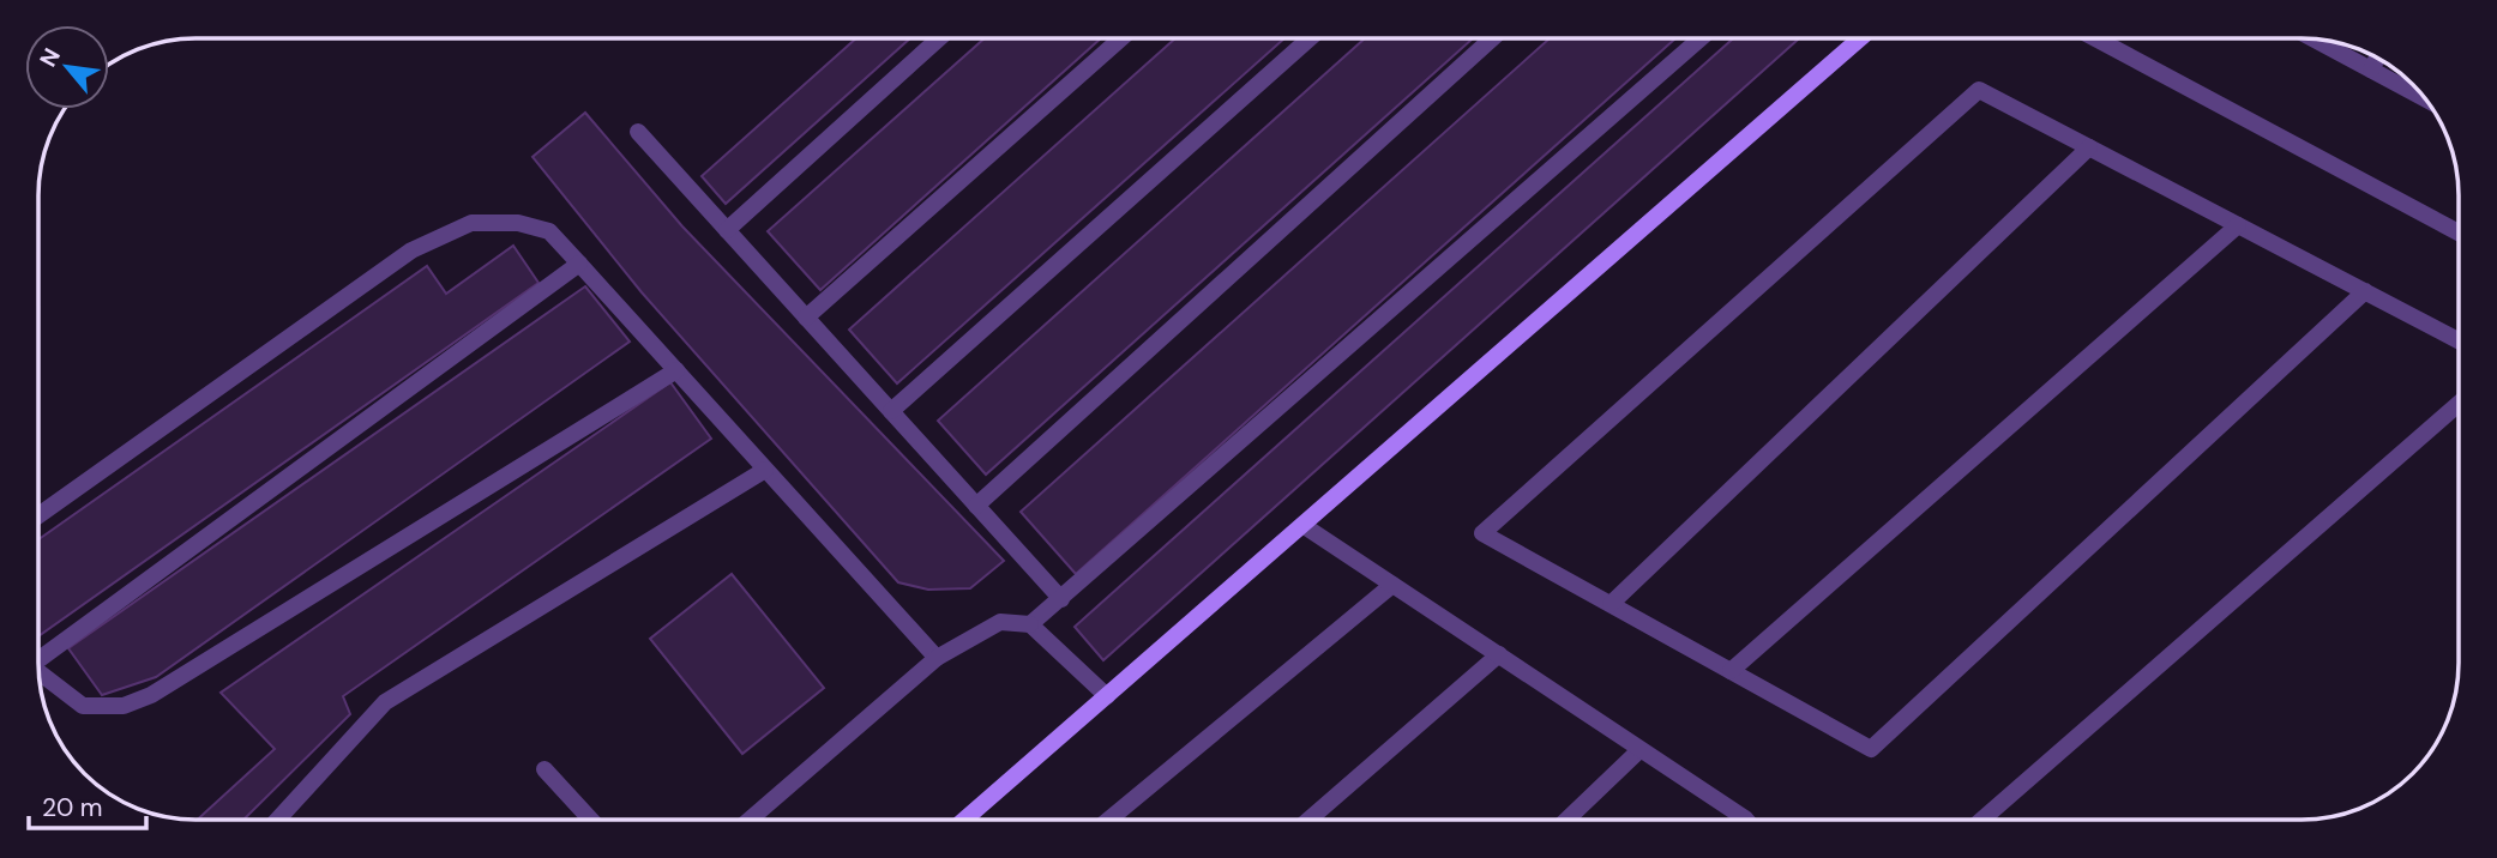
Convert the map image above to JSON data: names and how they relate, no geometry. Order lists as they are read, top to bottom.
{
  "scale_bar": "20 m",
  "north": "top left"
}
